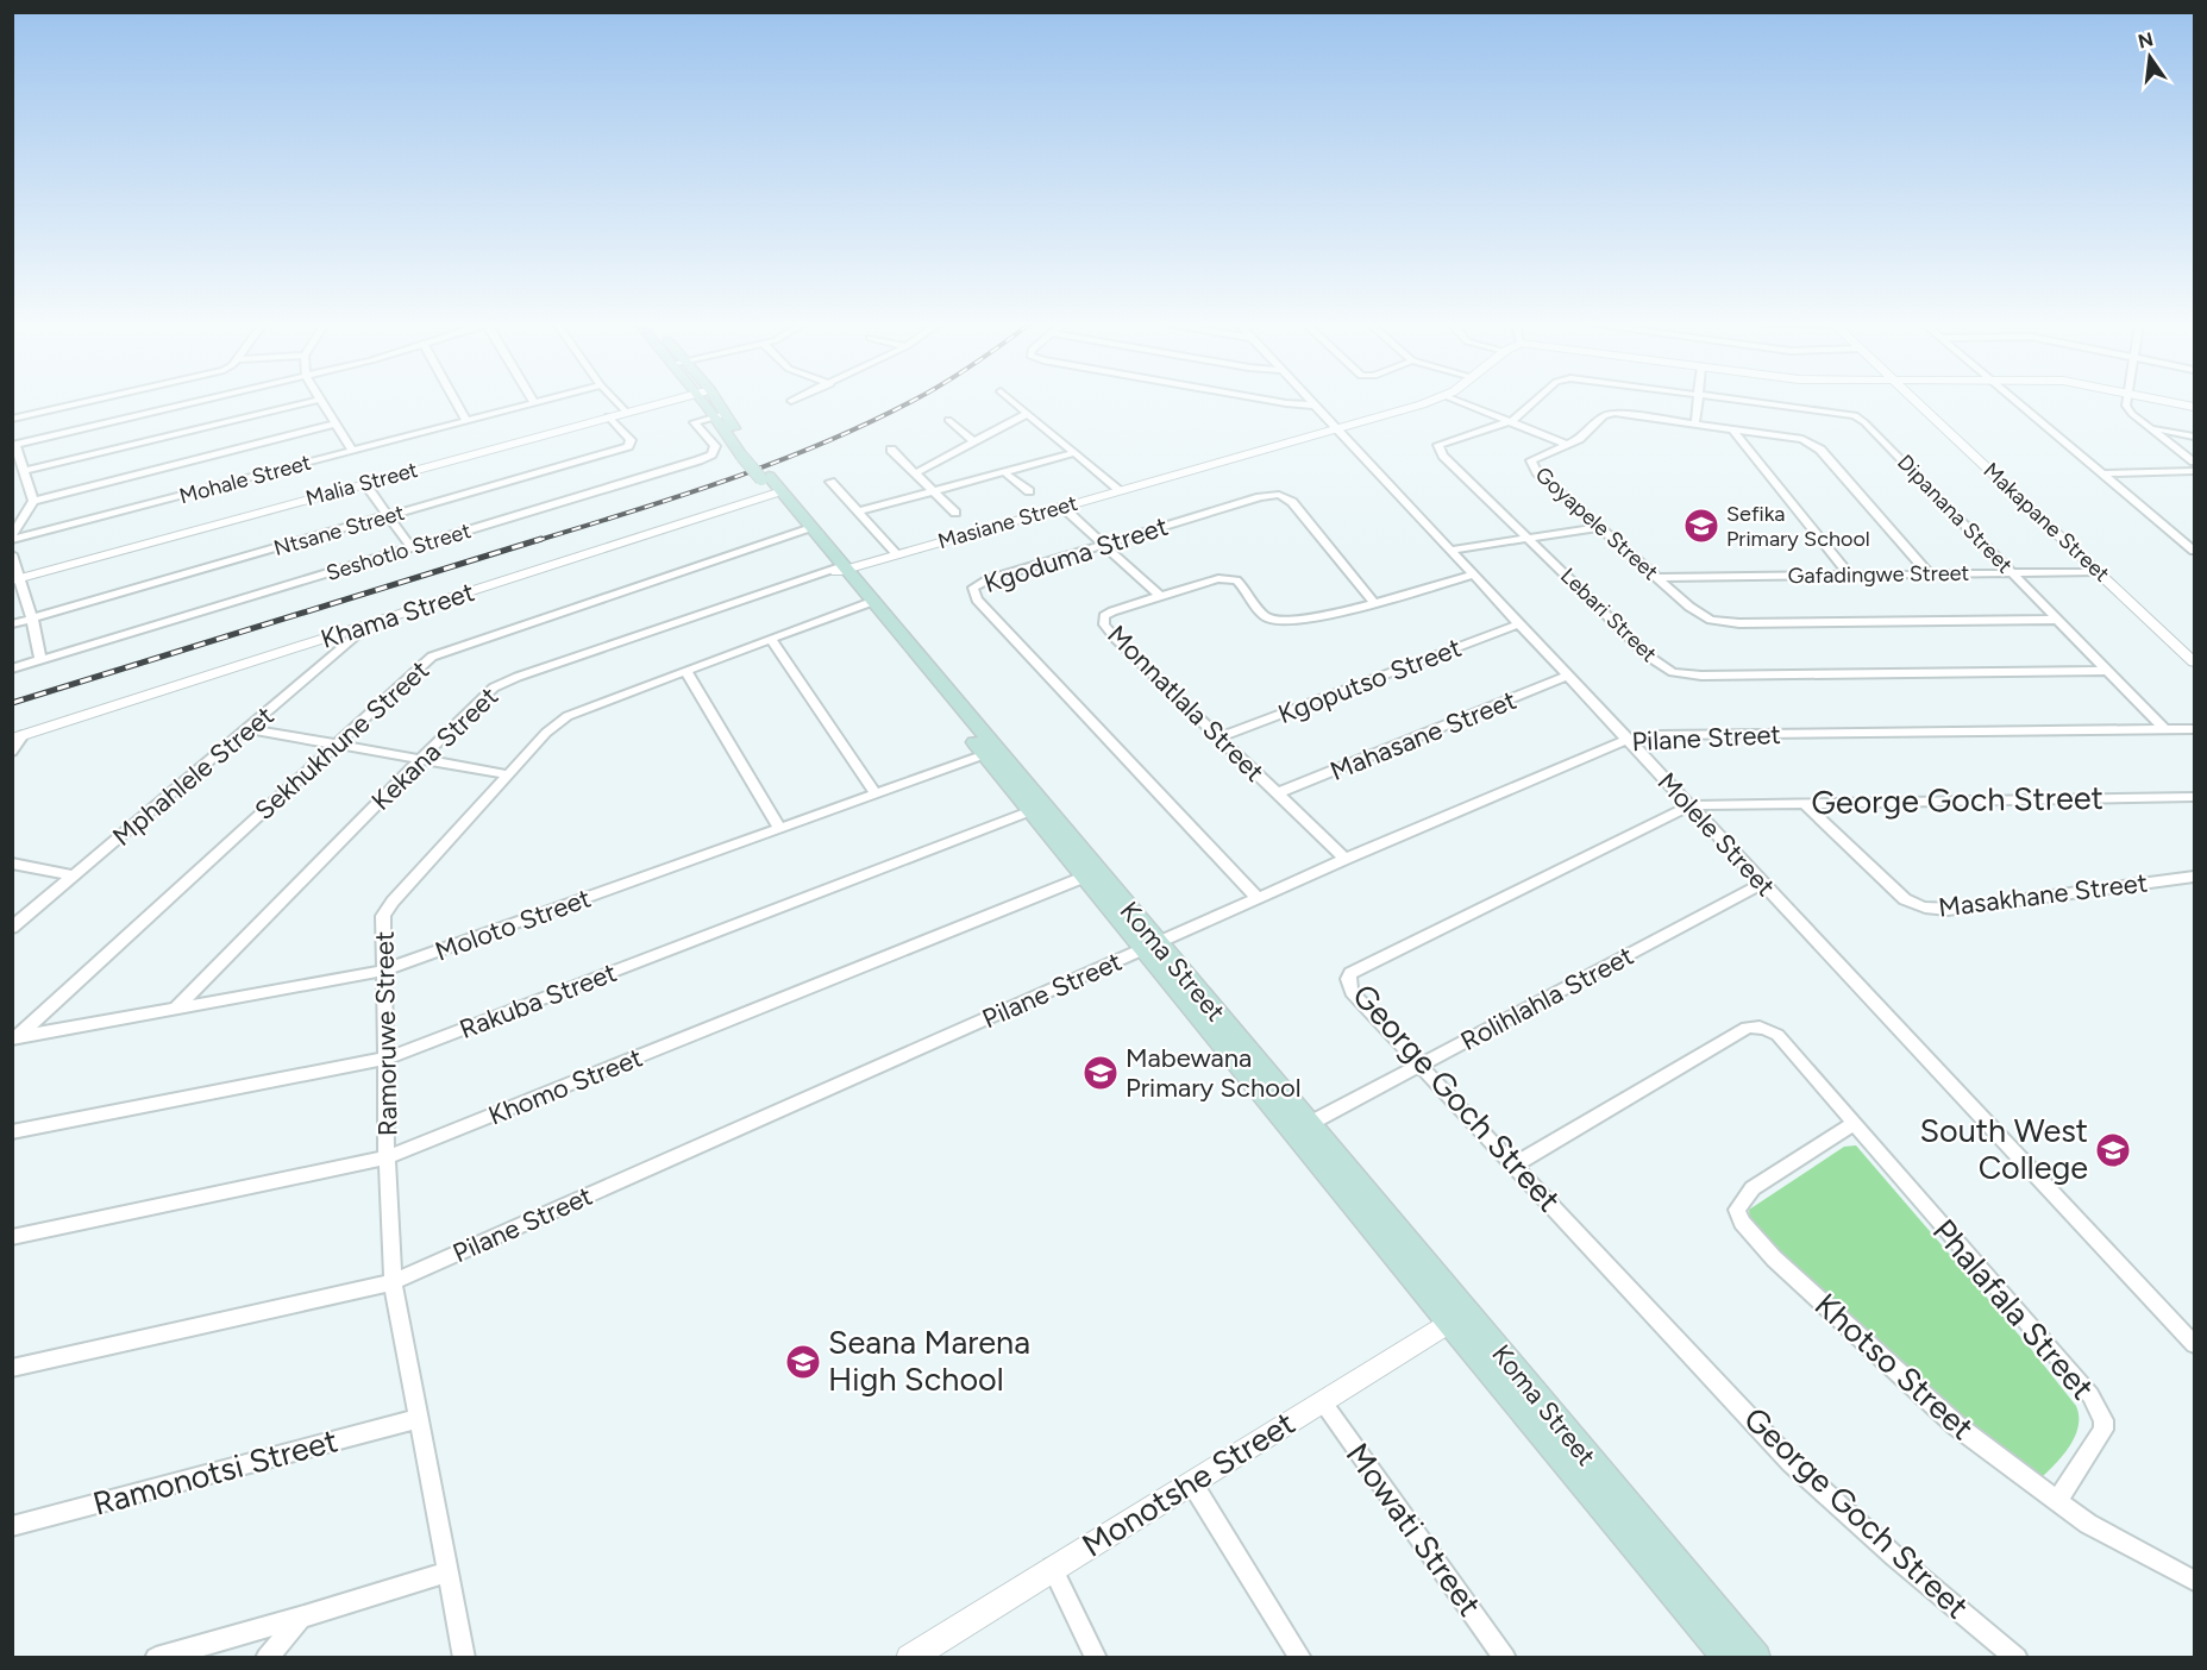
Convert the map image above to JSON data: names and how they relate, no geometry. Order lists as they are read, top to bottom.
{
  "streets": {
    "main road": ["Koma Street"],
    "street": [
      "Mohale Street",
      "Malia Street",
      "Dipanana Street",
      "Masiane Street",
      "Makapane Street",
      "Goyapele Street",
      "Ntsane Street",
      "Seshotlo Street",
      "Kgoduma Street",
      "Gafadingwe Street",
      "Khama Street",
      "Lebari Street",
      "Kgoputso Street",
      "Monnatlala Street",
      "Mahasane Street",
      "Pilane Street",
      "Sekhukhune Street",
      "Kekana Street",
      "Mphahlele Street",
      "George Goch Street",
      "Molele Street",
      "Masakhane Street",
      "Moloto Street",
      "Rolihlahla Street",
      "Rakuba Street",
      "Ramoruwe Street",
      "Khomo Street",
      "Phalafala Street",
      "Khotso Street",
      "Ramonotsi Street",
      "Monotshe Street",
      "Mowati Street"
    ]
  },
  "crossings": [
    ["Malia Street", "Ntsane Street"],
    ["Dipanana Street", "Goyapele Street"],
    ["Dipanana Street", "Gafadingwe Street"],
    ["Dipanana Street", "Lebari Street"],
    ["Dipanana Street", "Pilane Street"],
    ["Masiane Street", "Kekana Street"],
    ["Masiane Street", "Molele Street"],
    ["Masiane Street", "Koma Street"],
    ["Makapane Street", "Gafadingwe Street"],
    ["Goyapele Street", "Gafadingwe Street"],
    ["Seshotlo Street", "Koma Street"],
    ["Kgoduma Street", "Monnatlala Street"],
    ["Kgoduma Street", "Pilane Street"],
    ["Khama Street", "Mphahlele Street"],
    ["Khama Street", "Koma Street"],
    ["Kgoputso Street", "Monnatlala Street"],
    ["Kgoputso Street", "Molele Street"],
    ["Monnatlala Street", "Mahasane Street"],
    ["Monnatlala Street", "Pilane Street"],
    ["Monnatlala Street", "Molele Street"],
    ["Mahasane Street", "Molele Street"],
    ["Pilane Street", "Molele Street"],
    ["Pilane Street", "Koma Street"],
    ["Pilane Street", "Ramoruwe Street"],
    ["Sekhukhune Street", "Moloto Street"],
    ["Sekhukhune Street", "Koma Street"],
    ["Kekana Street", "Moloto Street"],
    ["Kekana Street", "Koma Street"],
    ["George Goch Street", "Molele Street"],
    ["George Goch Street", "Masakhane Street"],
    ["George Goch Street", "Rolihlahla Street"],
    ["George Goch Street", "Phalafala Street"],
    ["Molele Street", "Rolihlahla Street"],
    ["Moloto Street", "Koma Street"],
    ["Moloto Street", "Ramoruwe Street"],
    ["Koma Street", "Rolihlahla Street"],
    ["Koma Street", "Rakuba Street"],
    ["Koma Street", "Ramoruwe Street"],
    ["Koma Street", "Khomo Street"],
    ["Koma Street", "Monotshe Street"],
    ["Rakuba Street", "Ramoruwe Street"],
    ["Ramoruwe Street", "Khomo Street"],
    ["Ramoruwe Street", "Ramonotsi Street"],
    ["Phalafala Street", "Khotso Street"],
    ["Monotshe Street", "Mowati Street"]
  ],
  "places": {
    "school or university": [
      "Sefika Primary School",
      "Mabewana Primary School",
      "South West College",
      "Seana Marena High School"
    ]
  },
  "north": "top"
}
